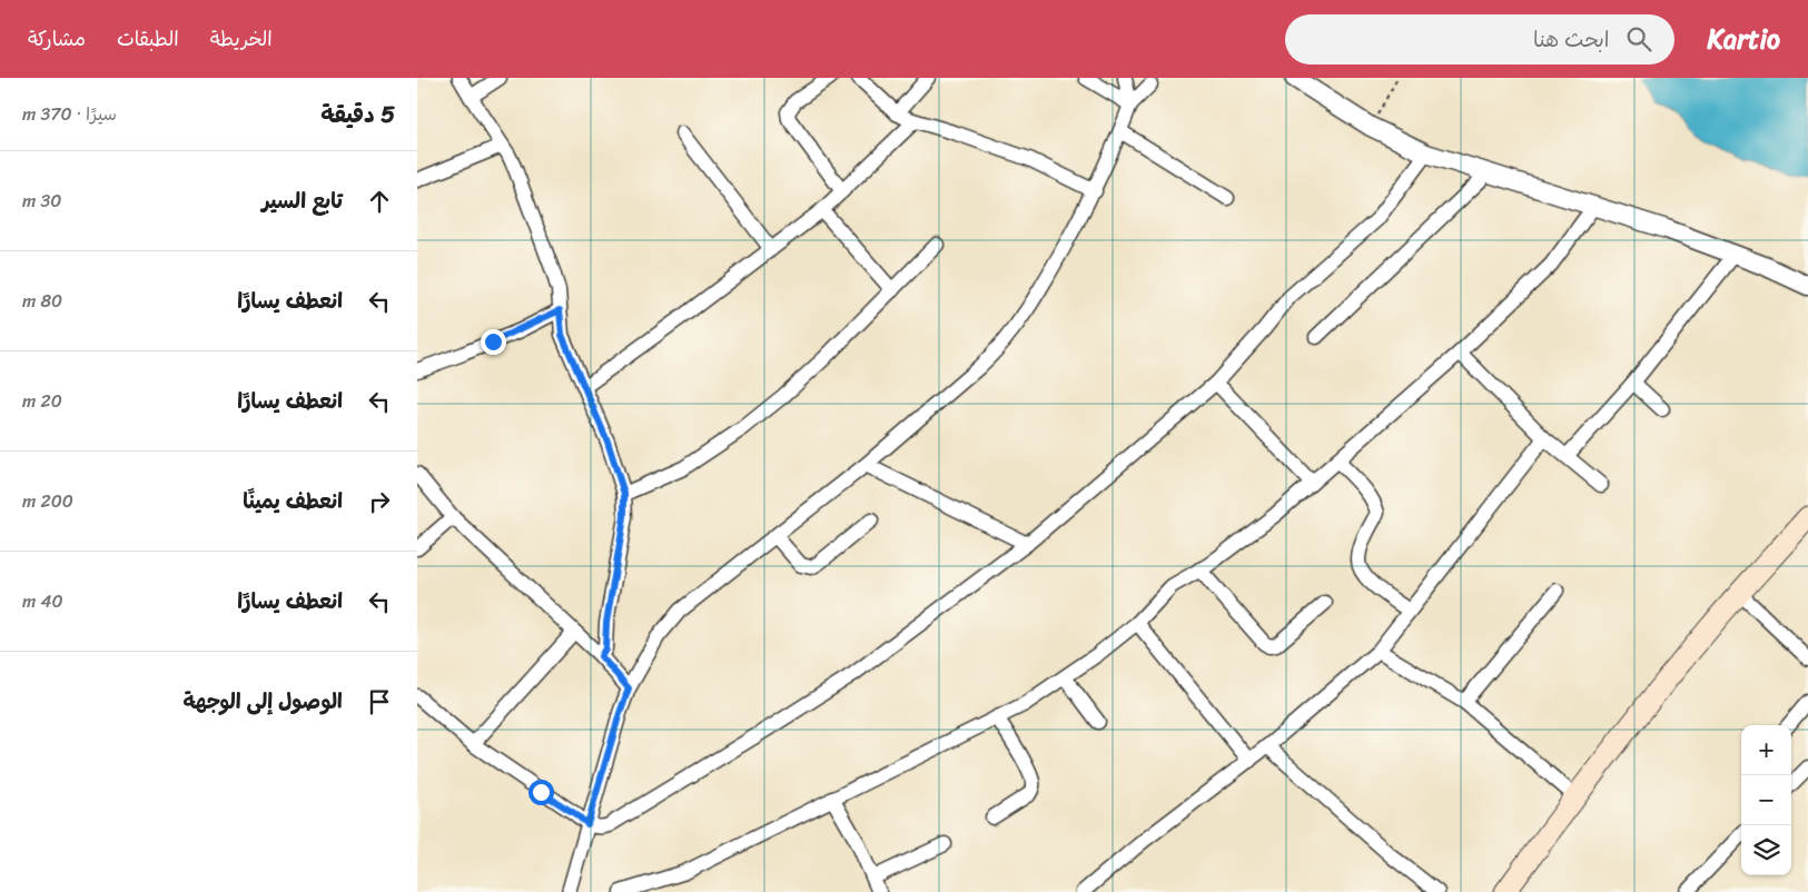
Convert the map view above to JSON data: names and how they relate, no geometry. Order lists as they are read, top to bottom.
{
  "page": {
    "header": "Kartio",
    "search": "ابحث هنا",
    "nav": ["الخريطة", "الطبقات", "مشاركة"],
    "heading": ["5 دقيقة", "سيرًا · 370 m"],
    "list": [
      ["تابع السير", "30 m"],
      ["انعطف يسارًا", "80 m"],
      ["انعطف يسارًا", "20 m"],
      ["انعطف يمينًا", "200 m"],
      ["انعطف يسارًا", "40 m"],
      "الوصول إلى الوجهة"
    ],
    "map_buttons": ["+", "−"]
  }
}
